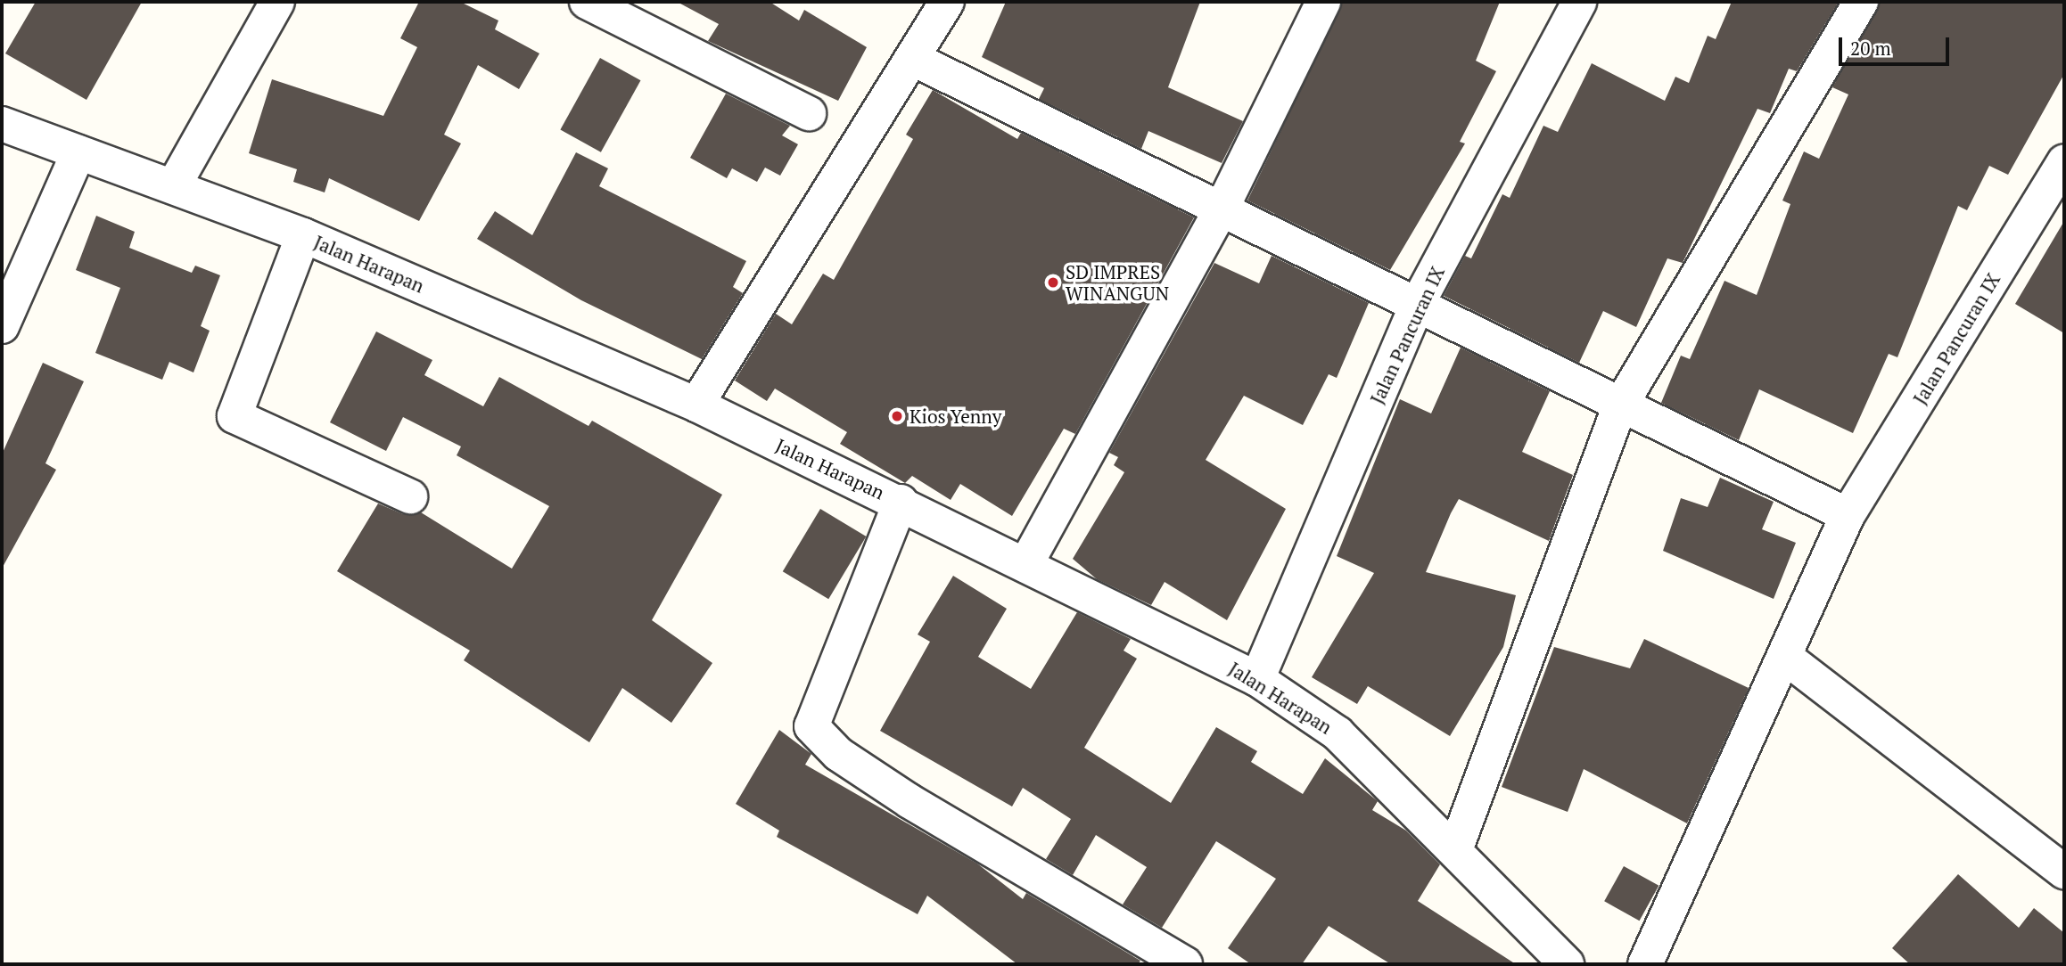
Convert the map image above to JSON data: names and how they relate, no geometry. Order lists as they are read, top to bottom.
{
  "streets": {
    "street": ["Jalan Harapan", "Jalan Pancuran IX"]
  },
  "crossings": [
    ["Jalan Harapan", "Jalan Pancuran IX"]
  ],
  "places": ["SD IMPRES WINANGUN", "Kios Yenny"],
  "scale_bar": "20 m"
}
